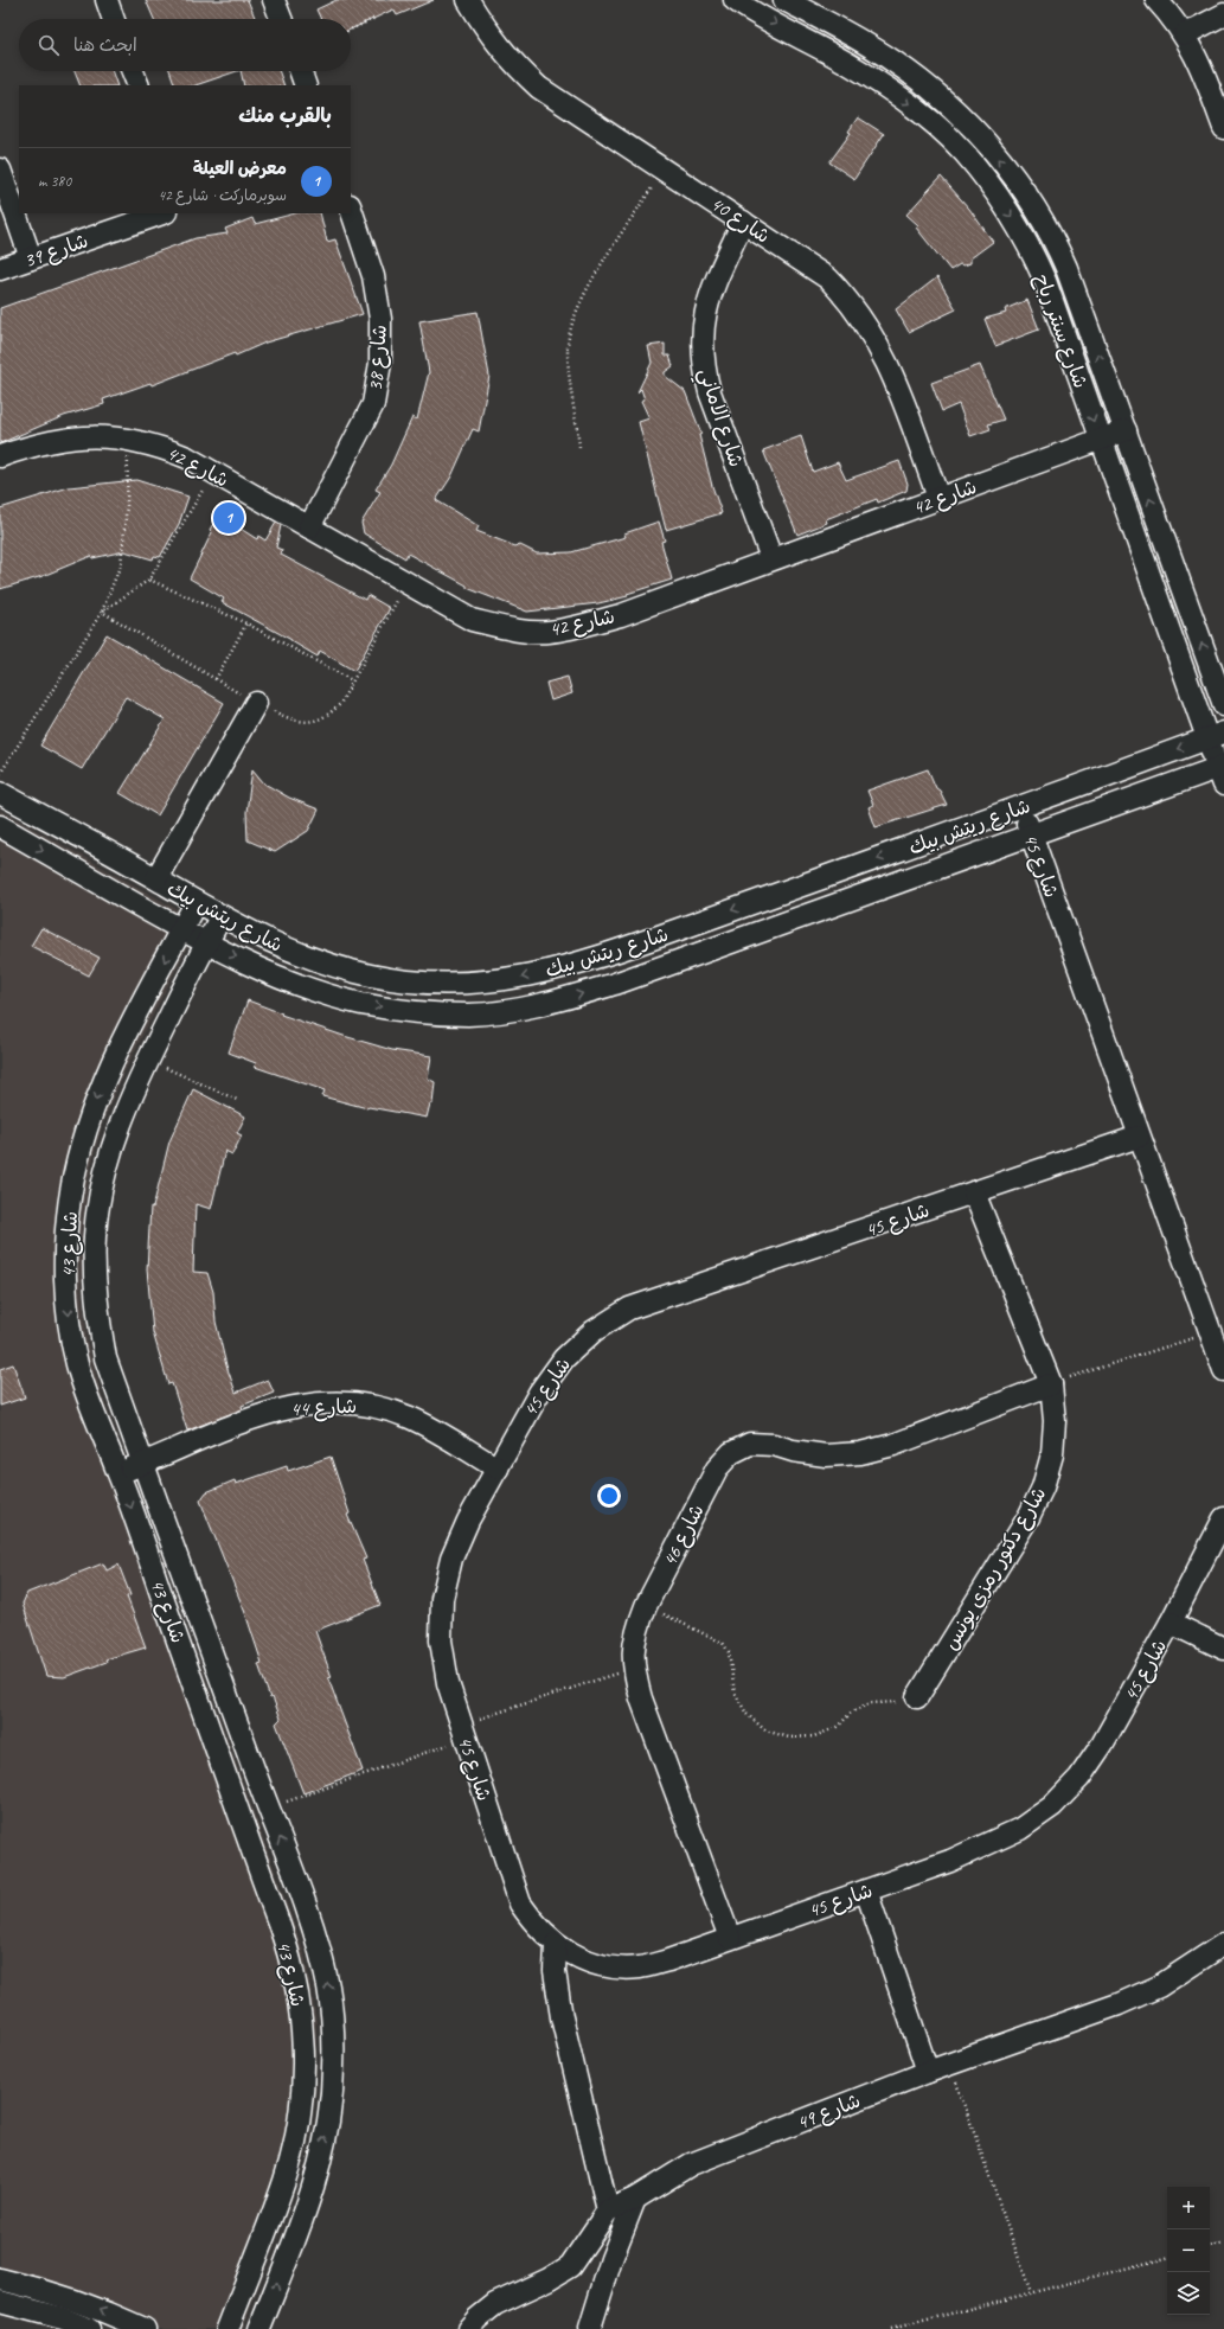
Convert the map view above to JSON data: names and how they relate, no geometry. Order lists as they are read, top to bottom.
{
  "streets": {
    "street": [
      "شارع 40",
      "شارع 39",
      "شارع سنتر رباح",
      "شارع 38",
      "شارع الاماني",
      "شارع 42",
      "شارع ريتش بيك",
      "شارع 45",
      "شارع 43",
      "شارع 44",
      "شارع 46",
      "شارع دكتور رمزى يونس",
      "شارع 49"
    ]
  },
  "crossings": [
    ["شارع 40", "شارع الاماني"],
    ["شارع 40", "شارع 42"],
    ["شارع سنتر رباح", "شارع 42"],
    ["شارع سنتر رباح", "شارع ريتش بيك"],
    ["شارع 38", "شارع 42"],
    ["شارع الاماني", "شارع 42"],
    ["شارع ريتش بيك", "شارع 45"],
    ["شارع ريتش بيك", "شارع 43"],
    ["شارع 45", "شارع 44"],
    ["شارع 45", "شارع 46"],
    ["شارع 45", "شارع دكتور رمزى يونس"],
    ["شارع 43", "شارع 44"],
    ["شارع 46", "شارع دكتور رمزى يونس"]
  ],
  "page": {
    "search": "ابحث هنا",
    "heading": "بالقرب منك",
    "list": [
      {
        "mark": "1",
        "name": "معرض العيلة",
        "note": "سوبرماركت · شارع 42",
        "value": "380 m"
      }
    ],
    "pins": "1",
    "map_buttons": ["+", "−"]
  }
}
